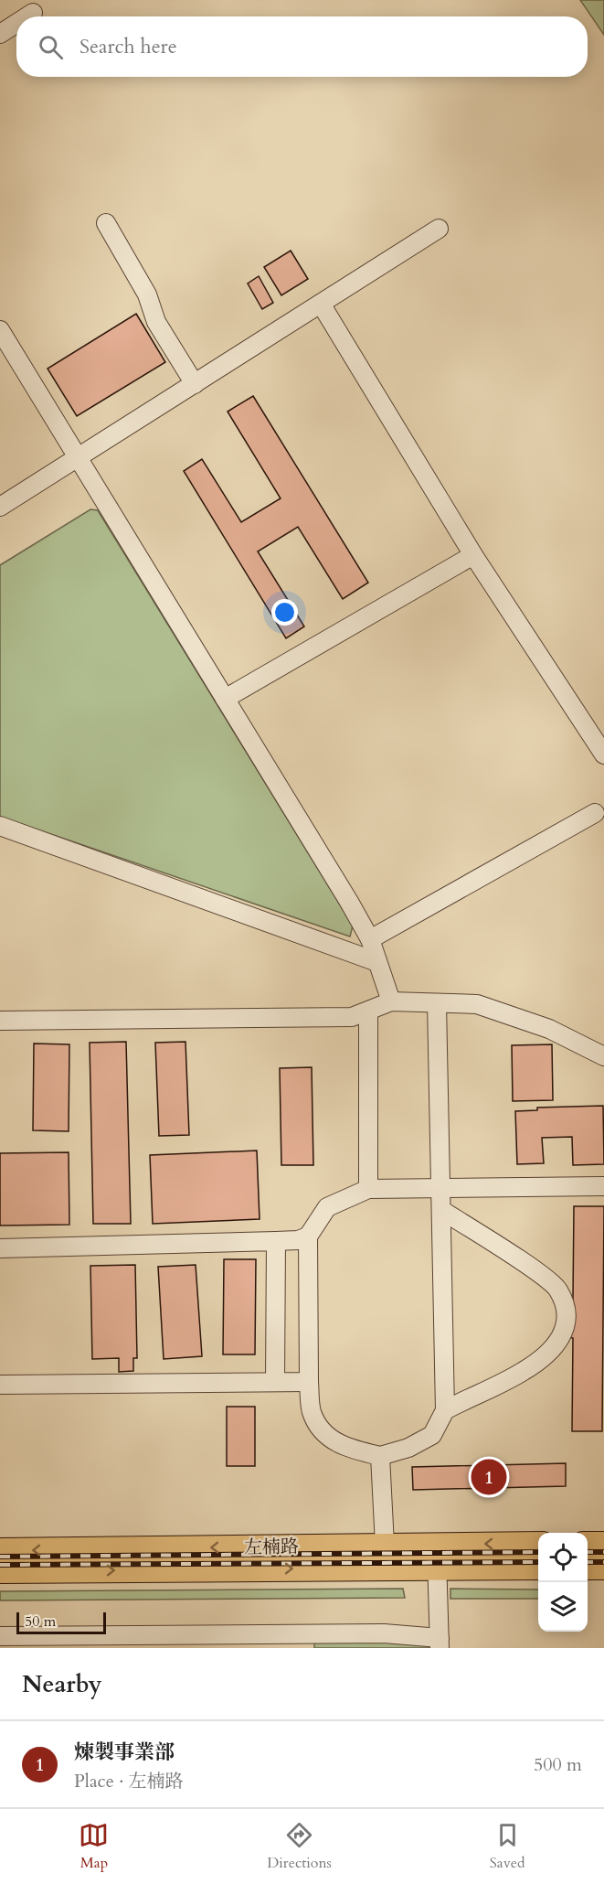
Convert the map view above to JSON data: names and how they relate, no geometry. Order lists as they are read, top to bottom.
{
  "streets": {
    "main road": ["左楠路"]
  },
  "scale_bar": "50 m",
  "page": {
    "search": "Search here",
    "pins": "1",
    "scale": "50 m",
    "heading": "Nearby",
    "list": [
      {
        "mark": "1",
        "name": "煉製事業部",
        "note": "Place · 左楠路",
        "value": "500 m"
      }
    ],
    "nav": ["Map", "Directions", "Saved"]
  }
}
